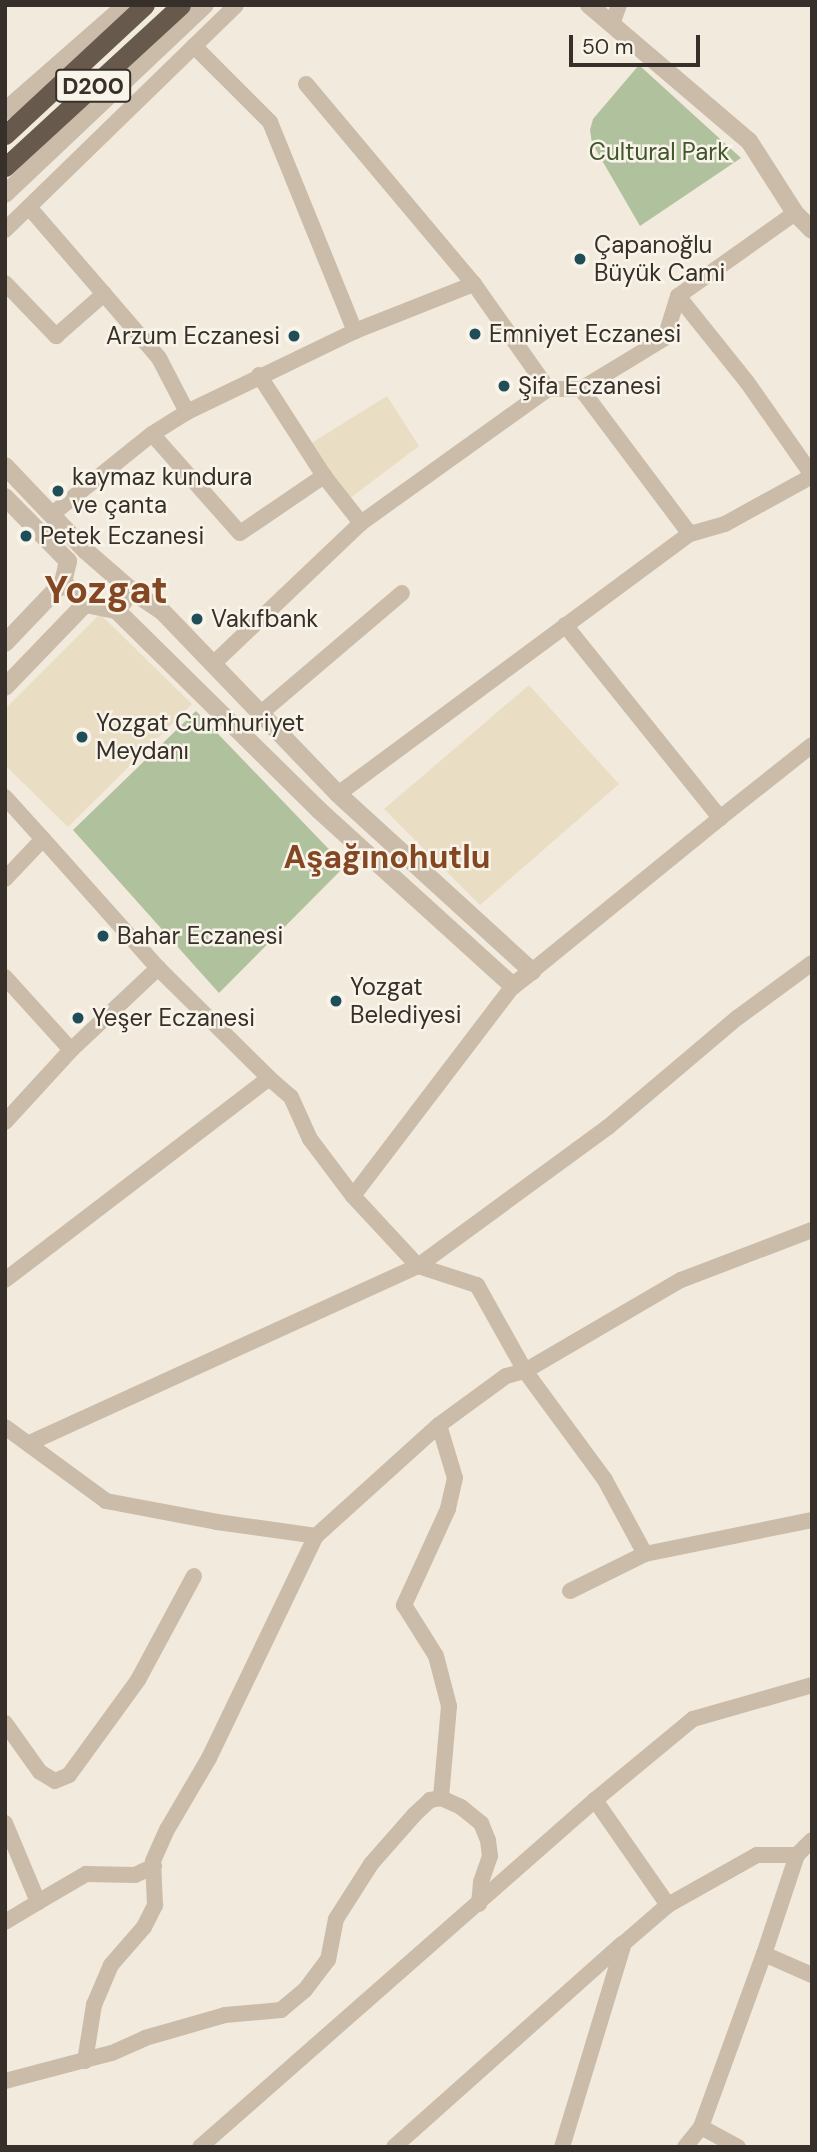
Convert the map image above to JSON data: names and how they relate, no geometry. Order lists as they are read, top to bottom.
{
  "streets": {
    "highway": ["D200"]
  },
  "districts": ["Yozgat", "Aşağınohutlu"],
  "parks": ["Cultural Park"],
  "places": [
    "Çapanoğlu Büyük Cami",
    "Emniyet Eczanesi",
    "Arzum Eczanesi",
    "Şifa Eczanesi",
    "kaymaz kundura ve çanta",
    "Petek Eczanesi",
    "Vakıfbank",
    "Yozgat Cumhuriyet Meydanı",
    "Bahar Eczanesi",
    "Yozgat Belediyesi",
    "Yeşer Eczanesi"
  ],
  "scale_bar": "50 m"
}
